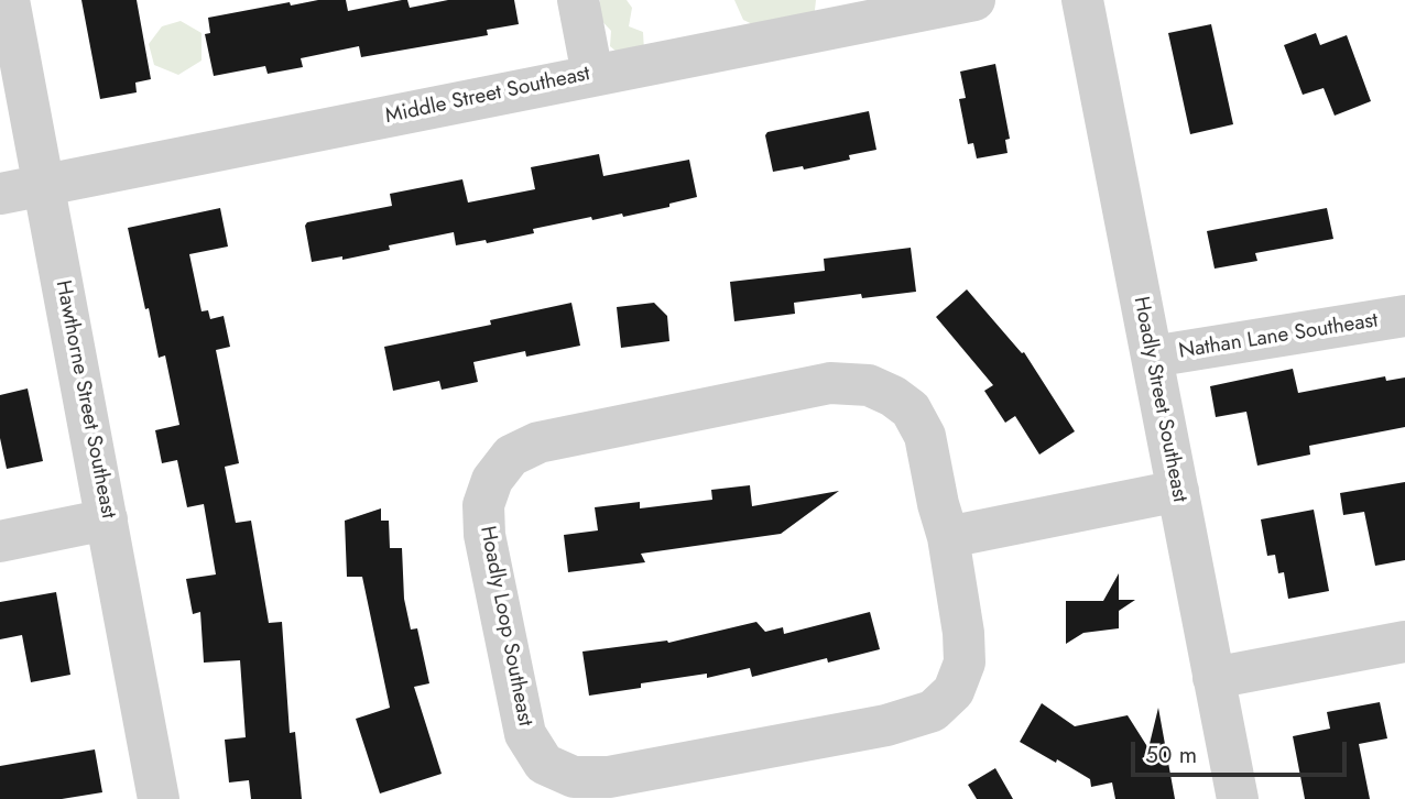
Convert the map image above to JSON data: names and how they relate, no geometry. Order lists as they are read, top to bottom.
{
  "streets": {
    "street": [
      "Middle Street Southeast",
      "Nathan Lane Southeast",
      "Hawthorne Street Southeast",
      "Hoadly Street Southeast",
      "Hoadly Loop Southeast"
    ]
  },
  "crossings": [
    ["Middle Street Southeast", "Hawthorne Street Southeast"],
    ["Nathan Lane Southeast", "Hoadly Street Southeast"]
  ],
  "scale_bar": "50 m"
}
